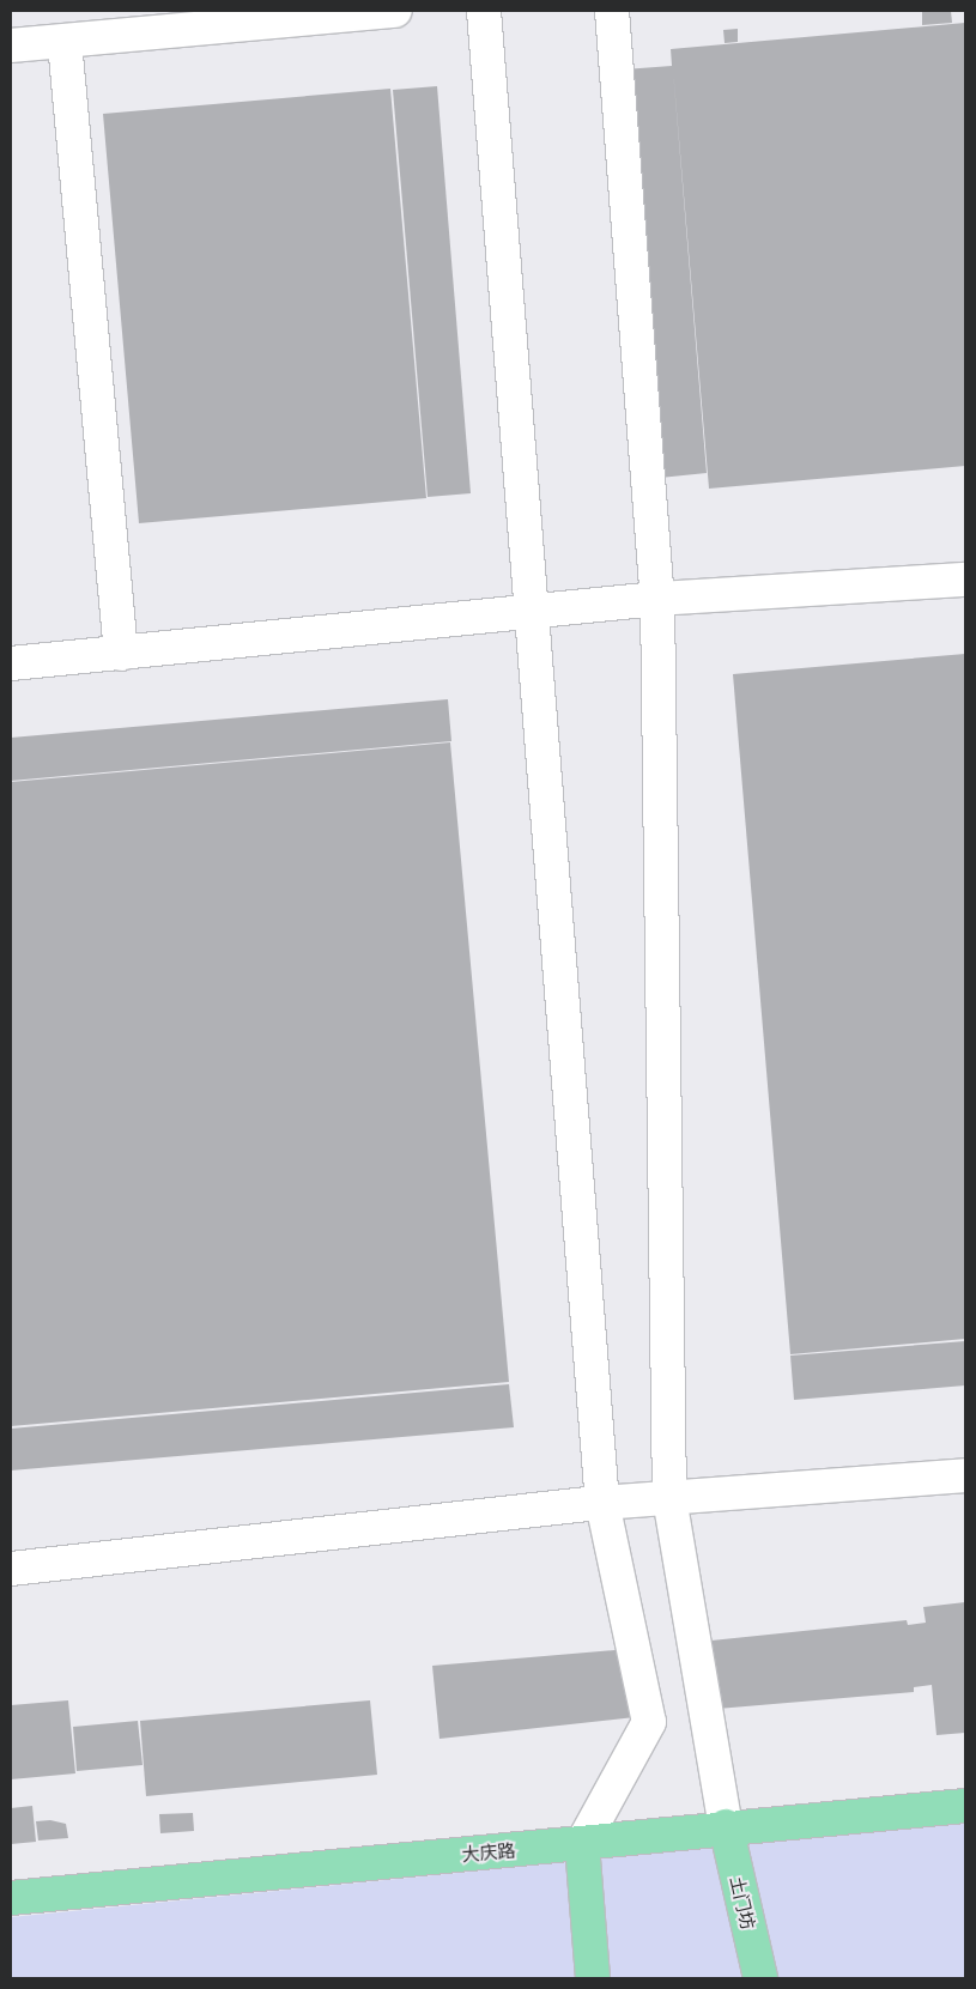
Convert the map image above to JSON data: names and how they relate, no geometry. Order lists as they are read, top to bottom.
{
  "streets": {
    "main road": ["大庆路", "土门坊"]
  },
  "crossings": [
    ["大庆路", "土门坊"]
  ]
}
